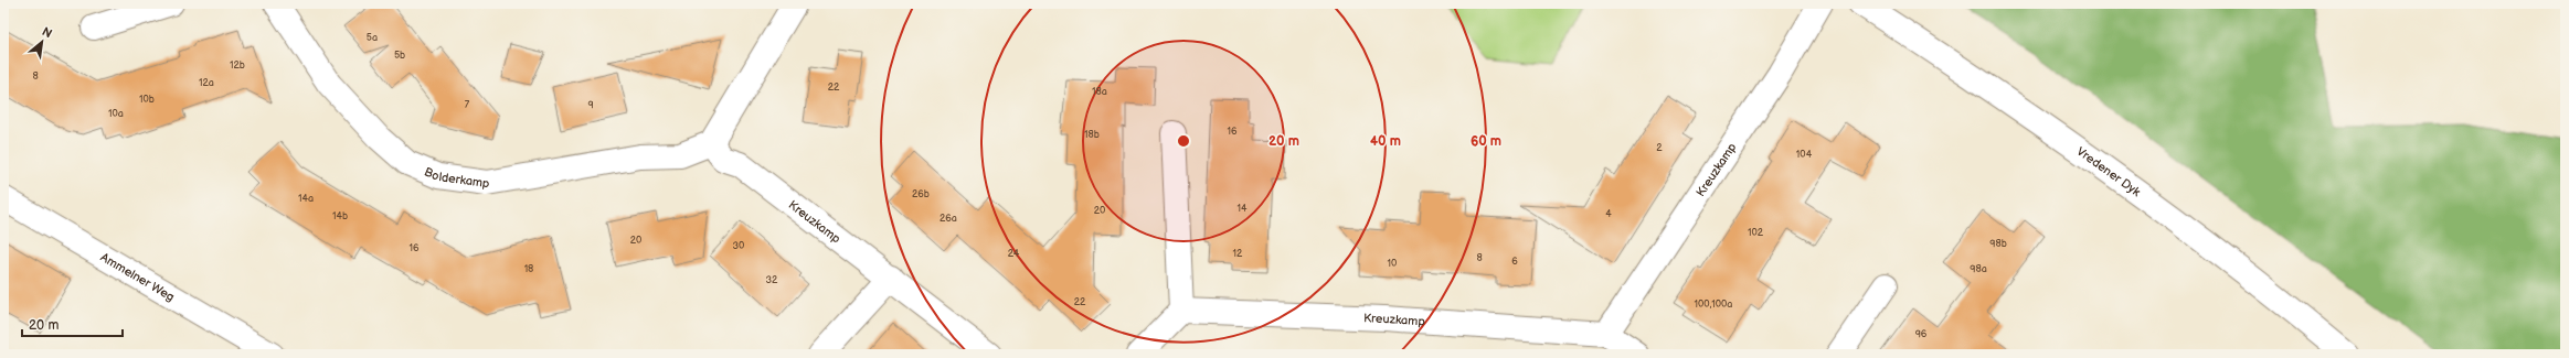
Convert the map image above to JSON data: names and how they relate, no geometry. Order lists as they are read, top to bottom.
{
  "streets": {
    "street": [
      "Kreuzkamp",
      "Vredener Dyk",
      "Bolderkamp",
      "Ammelner Weg"
    ]
  },
  "crossings": [
    ["Kreuzkamp", "Bolderkamp"]
  ],
  "house_numbers": [
    "5a",
    "5b",
    "12b",
    "8",
    "12a",
    "22",
    "18a",
    "10b",
    "7",
    "9",
    "10a",
    "16",
    "18b",
    "2",
    "104",
    "26b",
    "14a",
    "14",
    "20",
    "4",
    "14b",
    "26a",
    "102",
    "20",
    "98b",
    "30",
    "16",
    "24",
    "12",
    "8",
    "6",
    "10",
    "18",
    "98a",
    "32",
    "22",
    "100,100a",
    "96"
  ],
  "scale_bar": "20 m",
  "north": "top right",
  "rings": ["20 m", "40 m", "60 m"]
}
